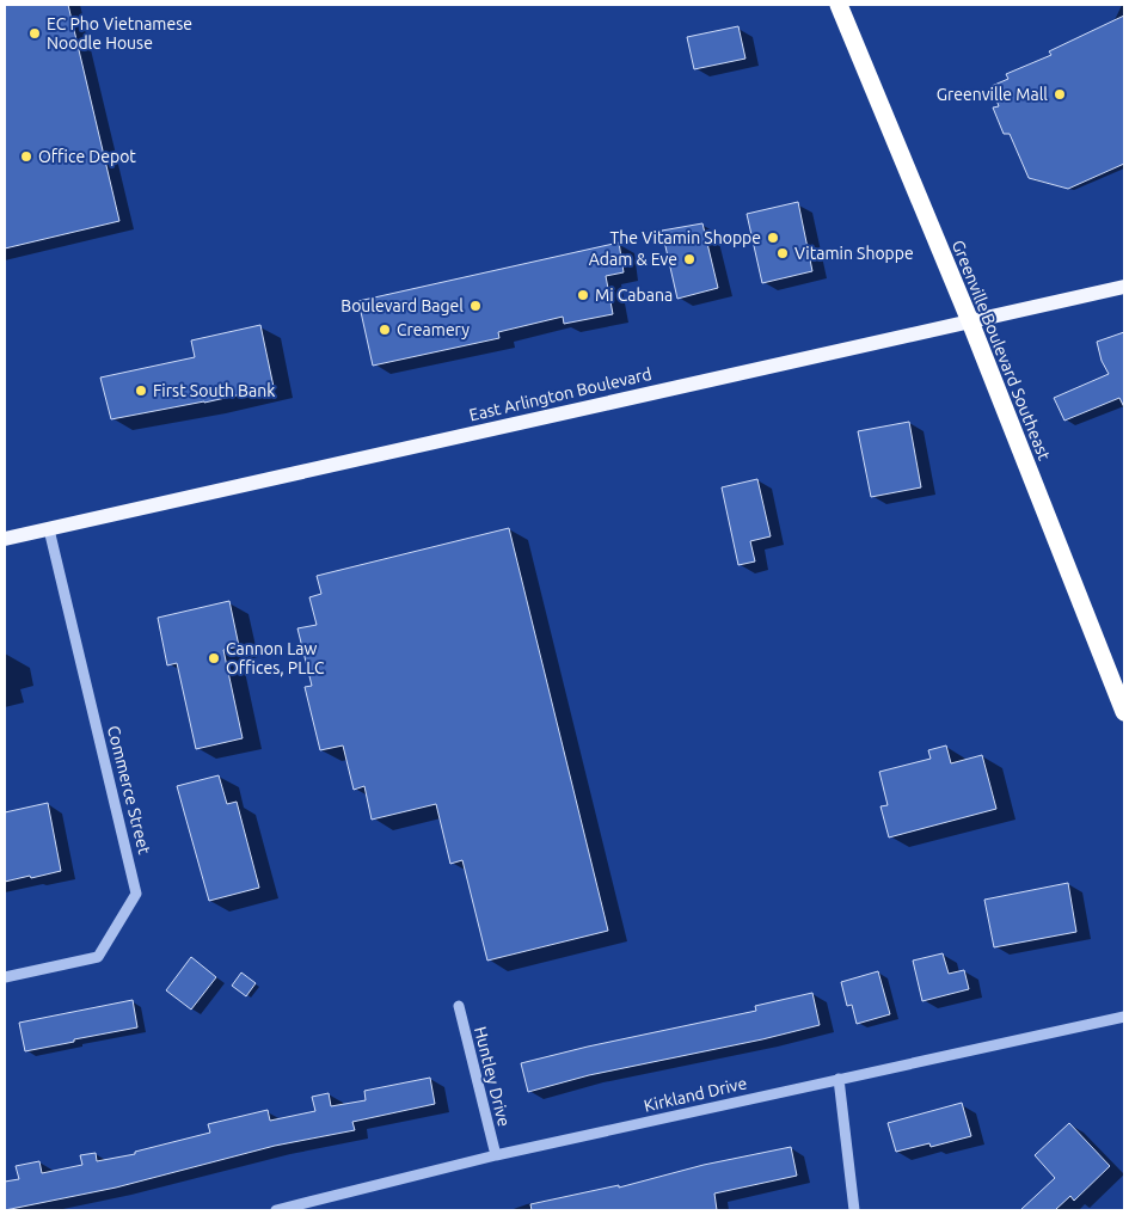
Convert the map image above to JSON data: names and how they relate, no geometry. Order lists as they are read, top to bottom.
{
  "streets": {
    "highway": ["Greenville Boulevard Southeast"],
    "main road": ["East Arlington Boulevard"],
    "street": ["Commerce Street", "Huntley Drive", "Kirkland Drive"]
  },
  "crossings": [
    ["Greenville Boulevard Southeast", "East Arlington Boulevard"],
    ["East Arlington Boulevard", "Commerce Street"],
    ["Huntley Drive", "Kirkland Drive"]
  ],
  "places": [
    "EC Pho Vietnamese Noodle House",
    "Greenville Mall",
    "Office Depot",
    "The Vitamin Shoppe",
    "Vitamin Shoppe",
    "Adam & Eve",
    "Mi Cabana",
    "Boulevard Bagel",
    "Creamery",
    "First South Bank",
    "Cannon Law Offices, PLLC"
  ]
}
